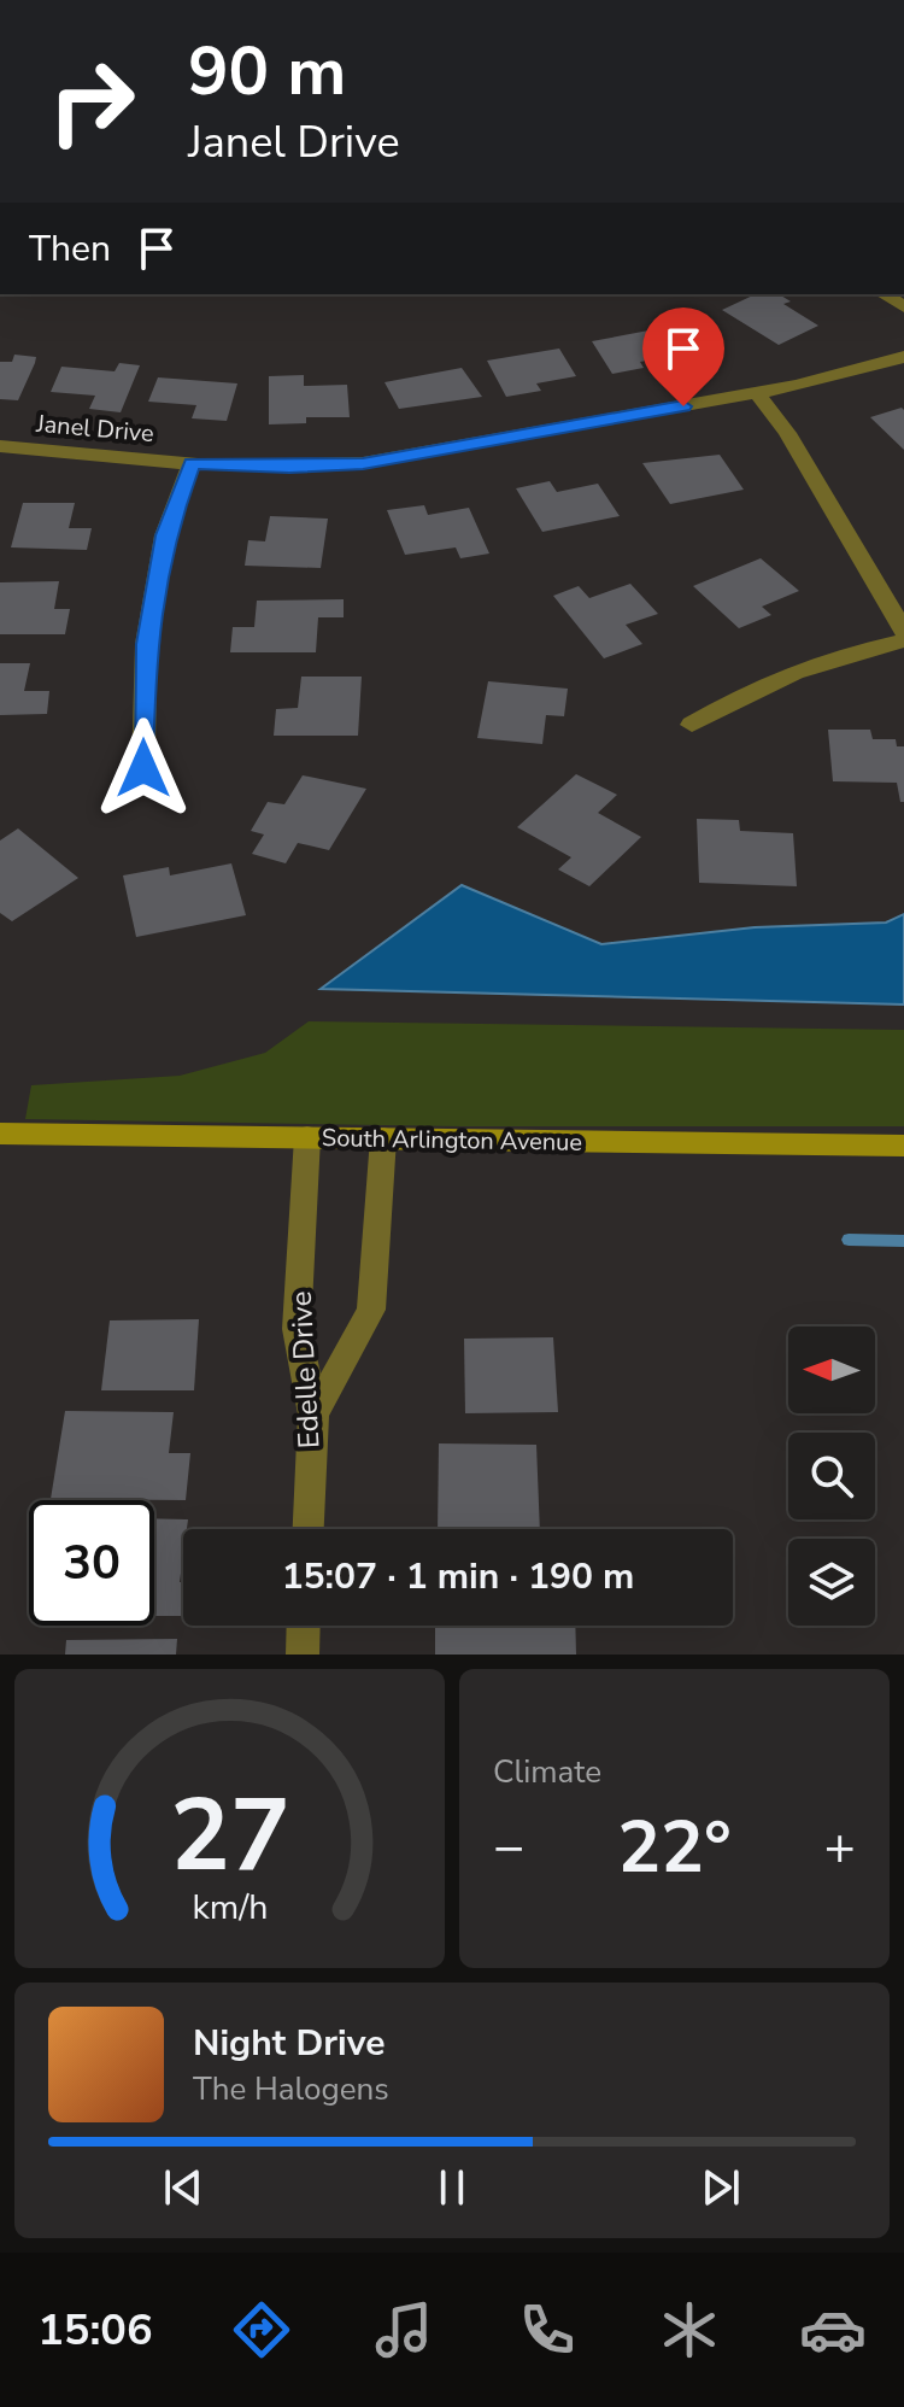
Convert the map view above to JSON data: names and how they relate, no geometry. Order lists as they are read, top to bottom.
{
  "streets": {
    "street": ["Janel Drive", "South Arlington Avenue", "Edelle Drive"]
  },
  "crossings": [
    ["South Arlington Avenue", "Edelle Drive"]
  ],
  "north": "left",
  "page": {
    "turn": ["90 m", "Janel Drive"],
    "then": "Then",
    "limit": "30",
    "trip": "15:07 · 1 min · 190 m",
    "tile": "Climate",
    "heat": ["−", "22°", "+"],
    "song": ["Night Drive", "The Halogens"],
    "tabs": "15:06",
    "gauge": ["27", "km/h"]
  }
}
